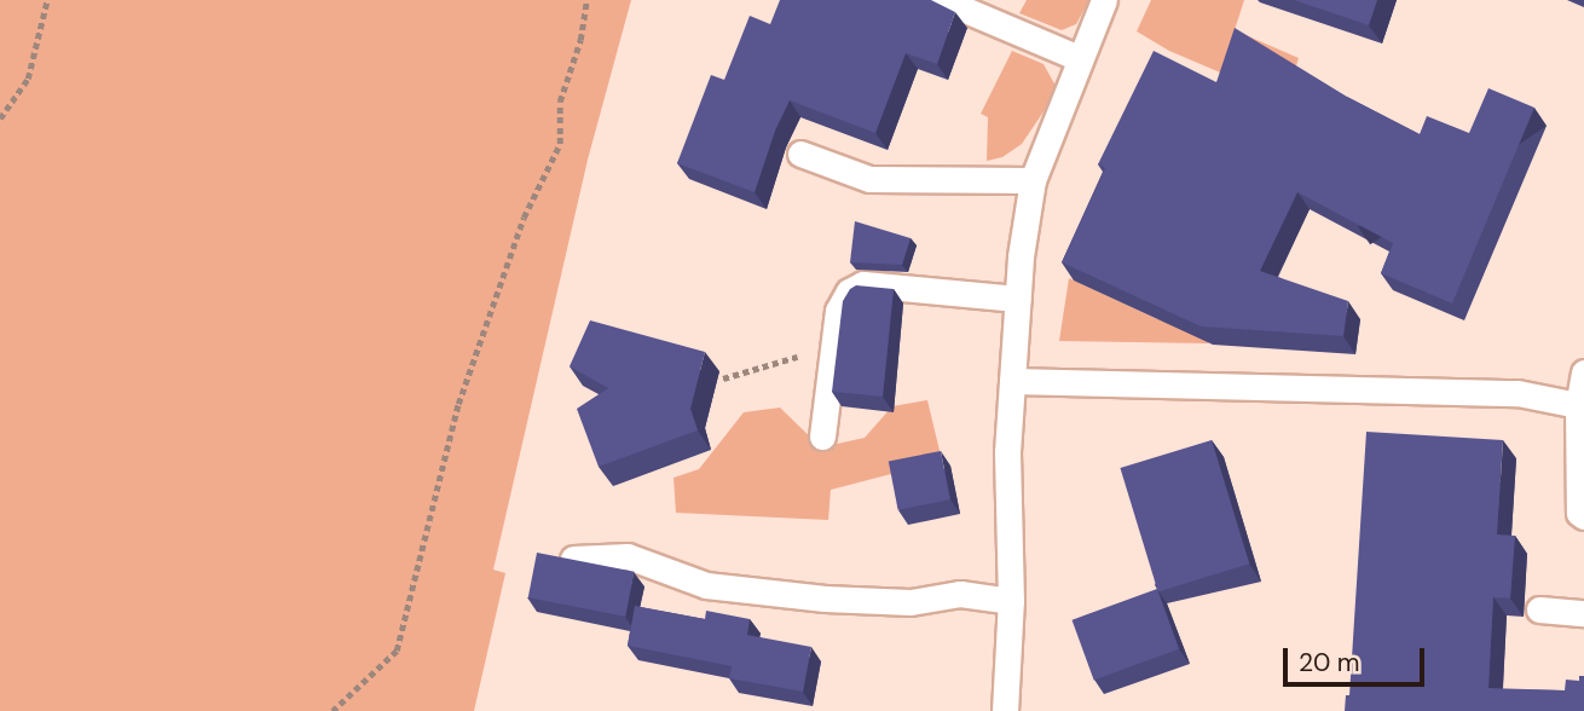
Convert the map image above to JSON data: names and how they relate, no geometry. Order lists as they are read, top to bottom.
{
  "scale_bar": "20 m"
}
